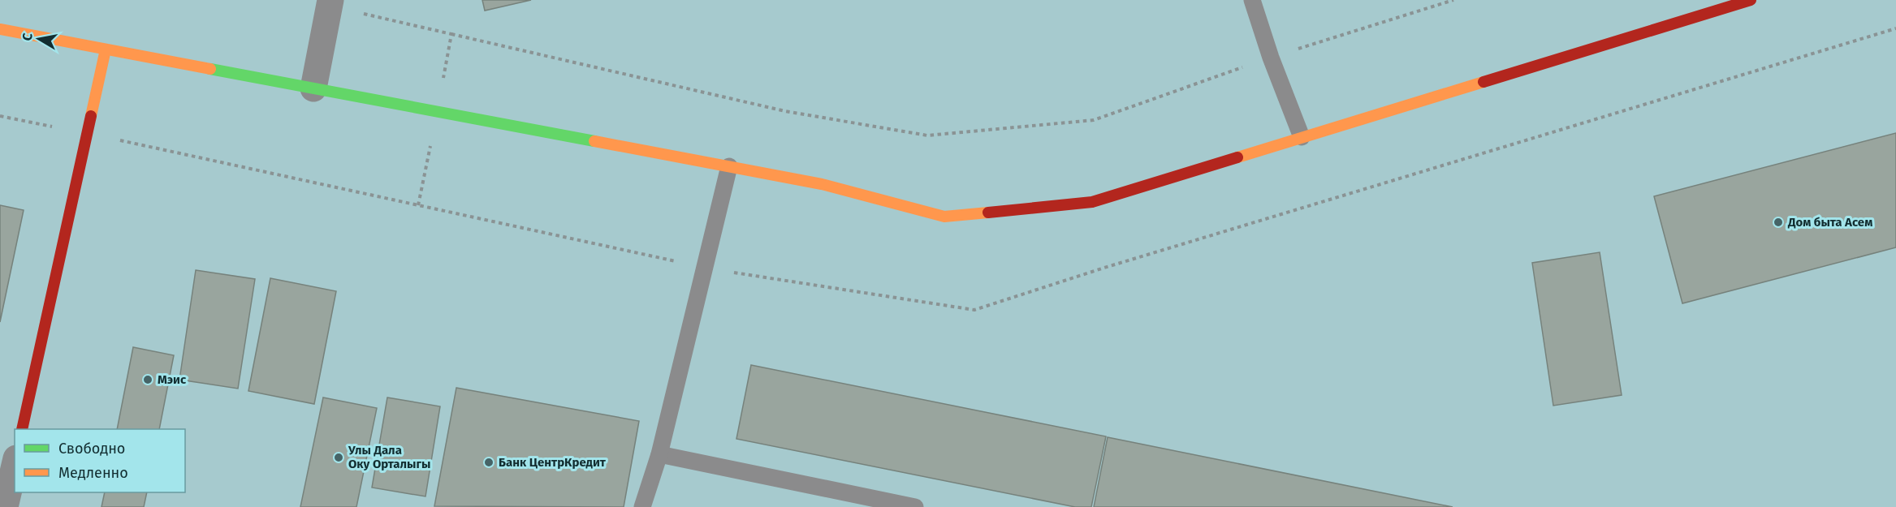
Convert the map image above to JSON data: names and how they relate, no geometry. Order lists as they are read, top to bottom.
{
  "places": [
    "Дом быта Асем",
    "Мэис",
    "Улы Дала Оку Орталыгы",
    "Банк ЦентрКредит"
  ],
  "legend": ["Свободно", "Медленно"],
  "north": "left"
}
